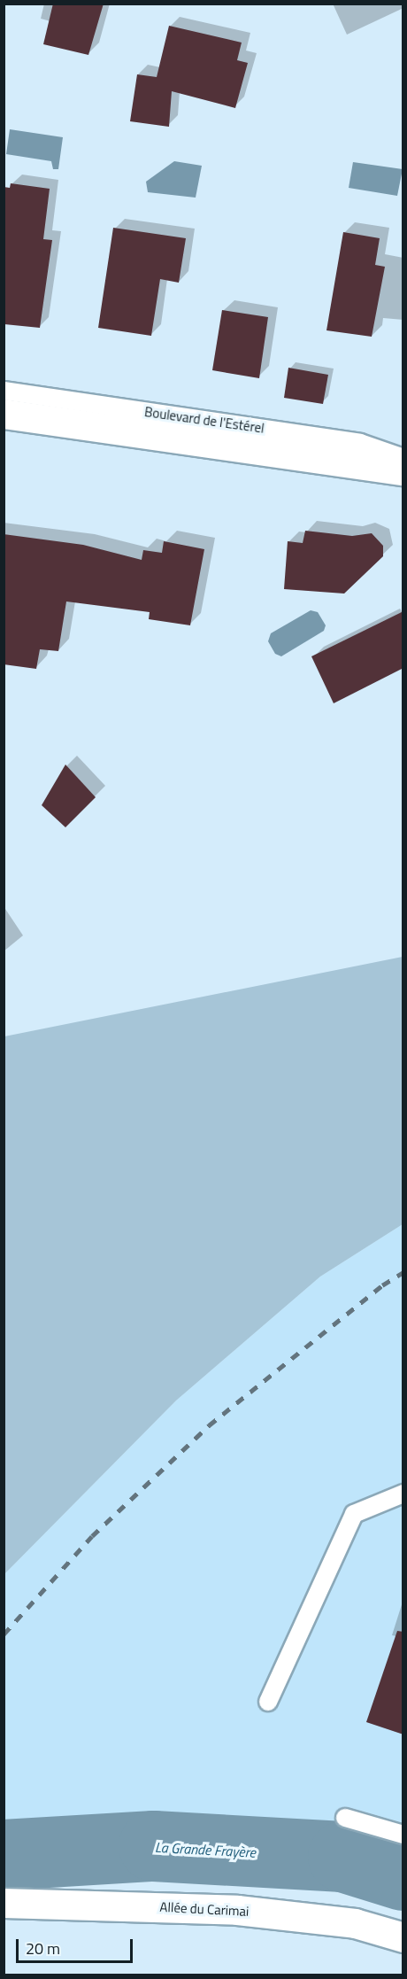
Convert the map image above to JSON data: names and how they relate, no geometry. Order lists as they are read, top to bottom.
{
  "streets": {
    "street": ["Boulevard de l'Estérel", "Allée du Carimai"]
  },
  "water": ["La Grande Frayère"],
  "scale_bar": "20 m"
}
